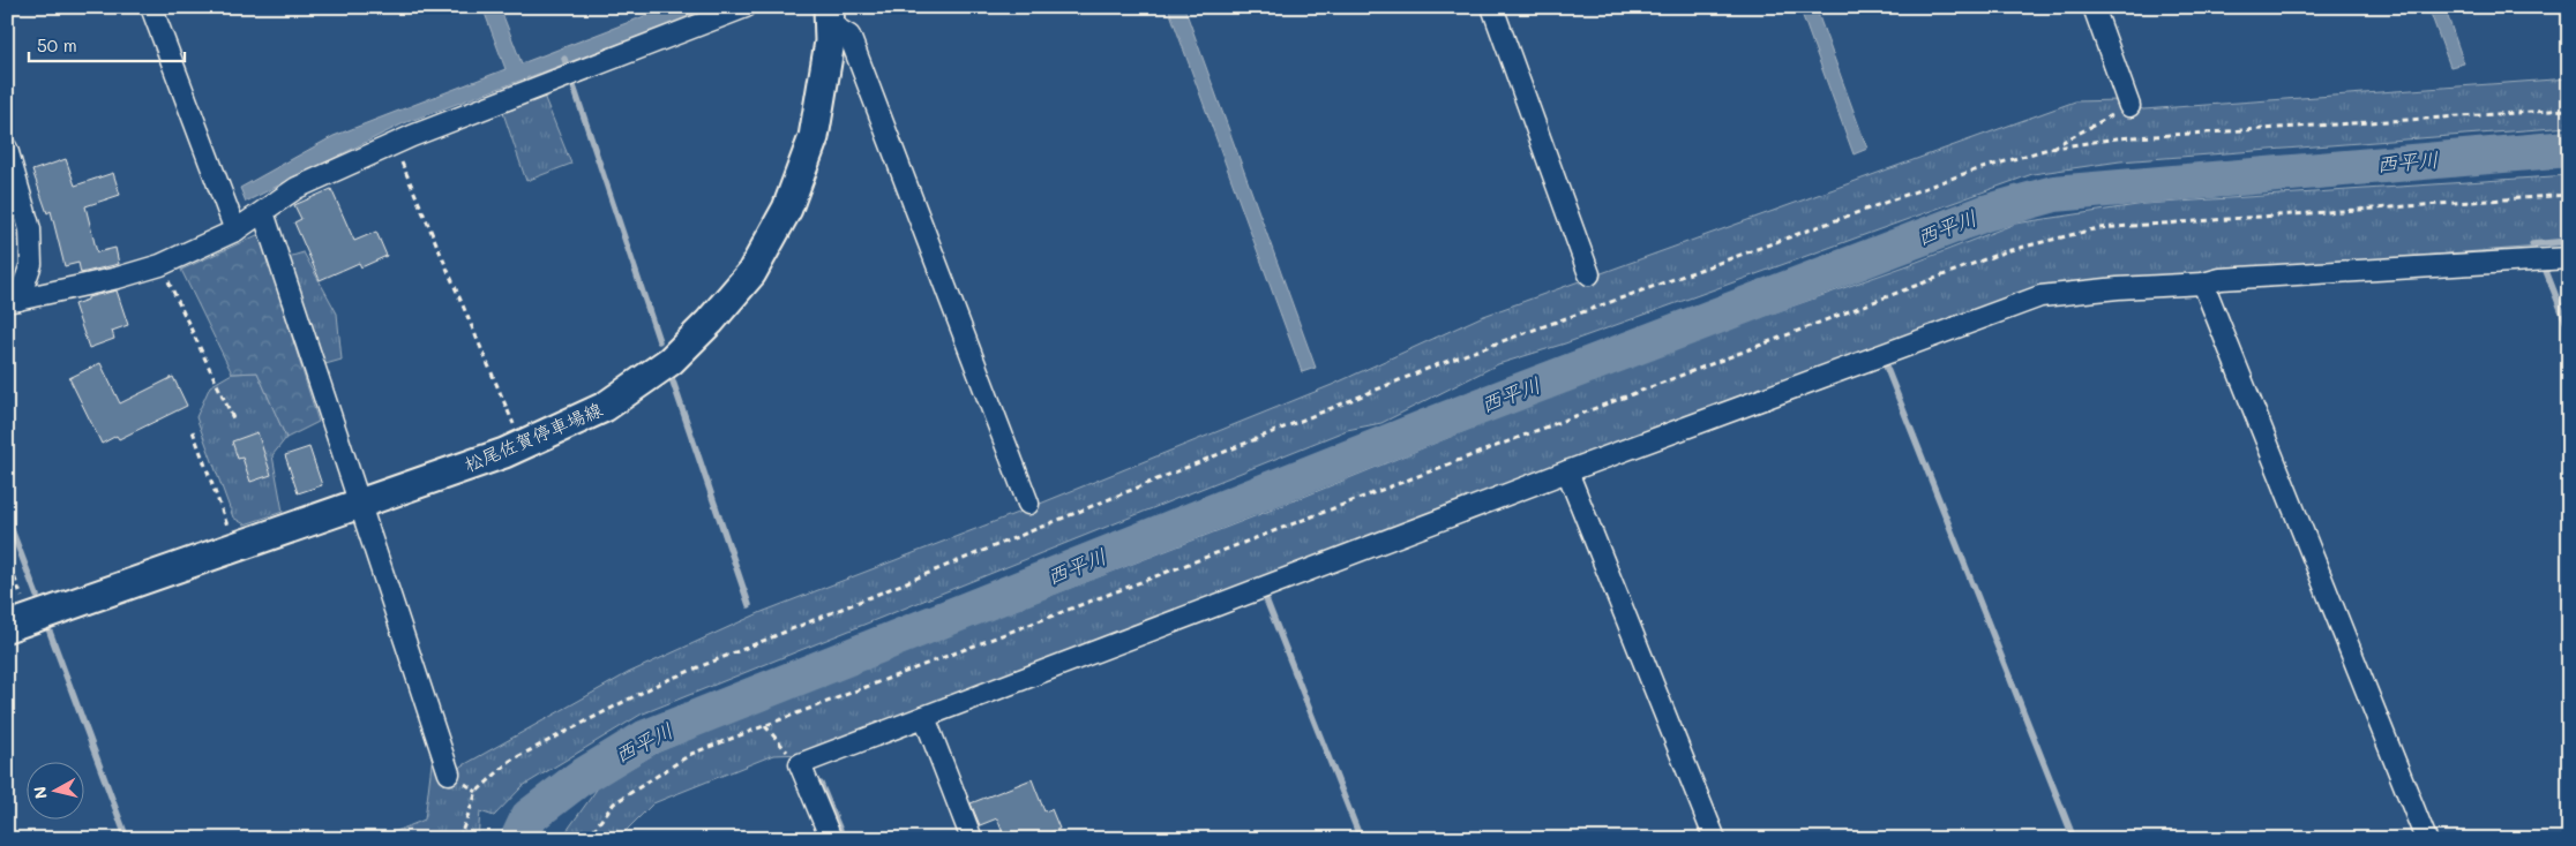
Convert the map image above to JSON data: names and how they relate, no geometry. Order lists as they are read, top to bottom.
{
  "streets": {
    "main road": ["松尾佐賀停車場線"]
  },
  "water": ["西平川"],
  "scale_bar": "50 m",
  "north": "left"
}
